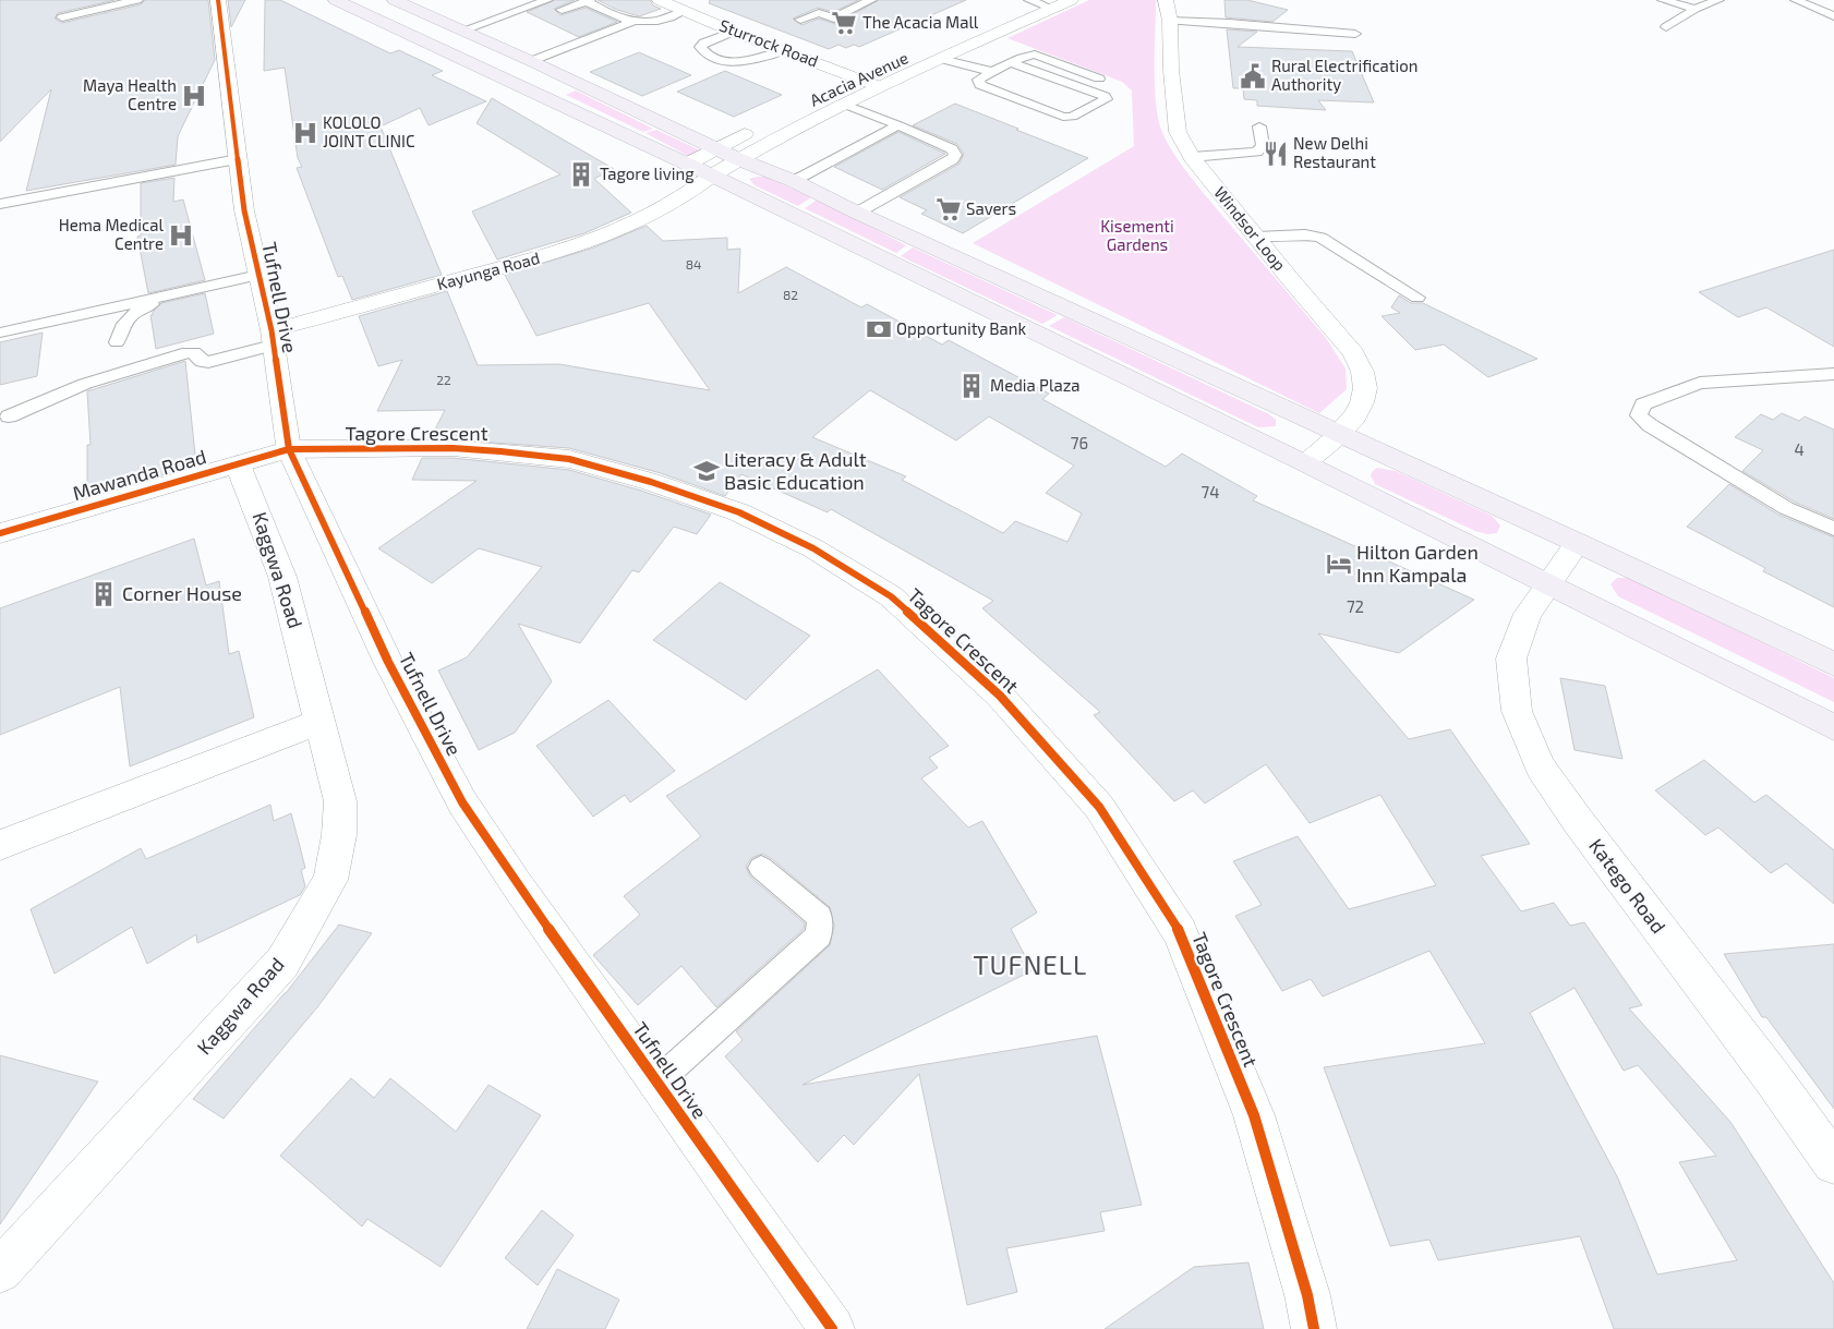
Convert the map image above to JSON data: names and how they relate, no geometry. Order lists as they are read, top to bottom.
{
  "streets": {
    "street": [
      "Sturrock Road",
      "Acacia Avenue",
      "Windsor Loop",
      "Kayunga Road",
      "Tufnell Drive",
      "Tagore Crescent",
      "Mawanda Road",
      "Kaggwa Road",
      "Katego Road"
    ]
  },
  "crossings": [
    ["Sturrock Road", "Acacia Avenue"],
    ["Acacia Avenue", "Kayunga Road"],
    ["Kayunga Road", "Tufnell Drive"],
    ["Tufnell Drive", "Tagore Crescent"],
    ["Tufnell Drive", "Mawanda Road"],
    ["Tagore Crescent", "Mawanda Road"],
    ["Mawanda Road", "Kaggwa Road"]
  ],
  "districts": ["TUFNELL"],
  "parks": ["Kisementi Gardens"],
  "places": {
    "supermarket": ["The Acacia Mall", "Savers"],
    "public building": ["Rural Electrification Authority"],
    "hospital": ["Maya Health Centre", "KOLOLO JOINT CLINIC", "Hema Medical Centre"],
    "restaurant": ["New Delhi Restaurant"],
    "building": ["Tagore living", "Media Plaza", "Corner House"],
    "bank": ["Opportunity Bank"],
    "school or university": ["Literacy & Adult Basic Education"],
    "hotel": ["Hilton Garden Inn Kampala"]
  },
  "house_numbers": [
    "84",
    "82",
    "22",
    "76",
    "4",
    "74",
    "72"
  ]
}
